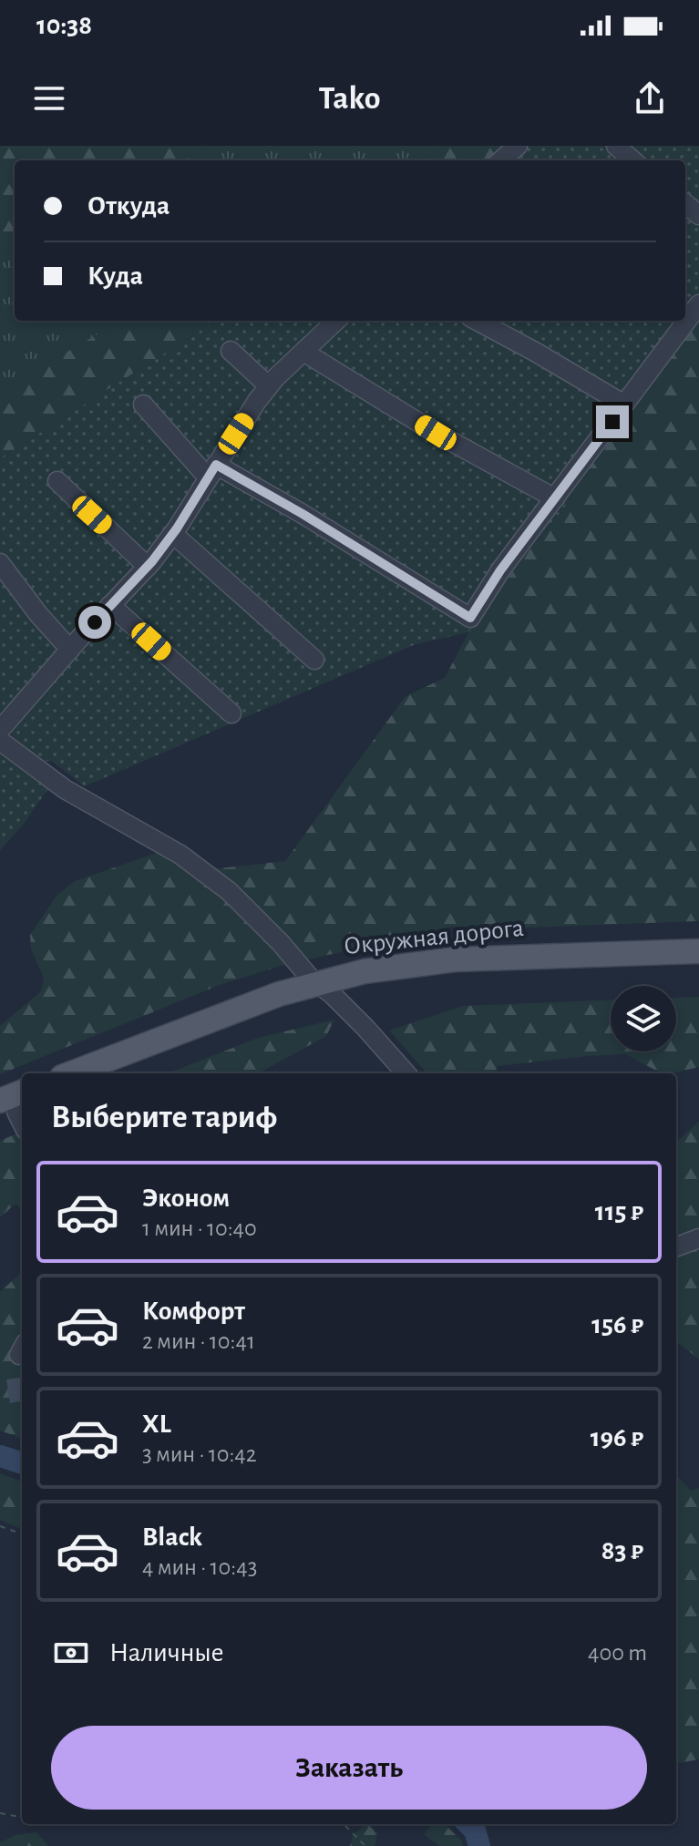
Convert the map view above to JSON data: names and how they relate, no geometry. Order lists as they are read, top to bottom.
{
  "streets": {
    "main road": ["Окружная дорога"]
  },
  "page": {
    "status": "10:38",
    "header": "Tako",
    "banner": ["Откуда", "Куда"],
    "heading": "Выберите тариф",
    "list": [
      {
        "name": "Эконом",
        "note": "1 мин · 10:40",
        "value": "115 ₽"
      },
      {
        "name": "Комфорт",
        "note": "2 мин · 10:41",
        "value": "156 ₽"
      },
      {
        "name": "XL",
        "note": "3 мин · 10:42",
        "value": "196 ₽"
      },
      {
        "name": "Black",
        "note": "4 мин · 10:43",
        "value": "83 ₽"
      }
    ],
    "pay": ["Наличные", "400 m"],
    "buttons": "Заказать"
  }
}
